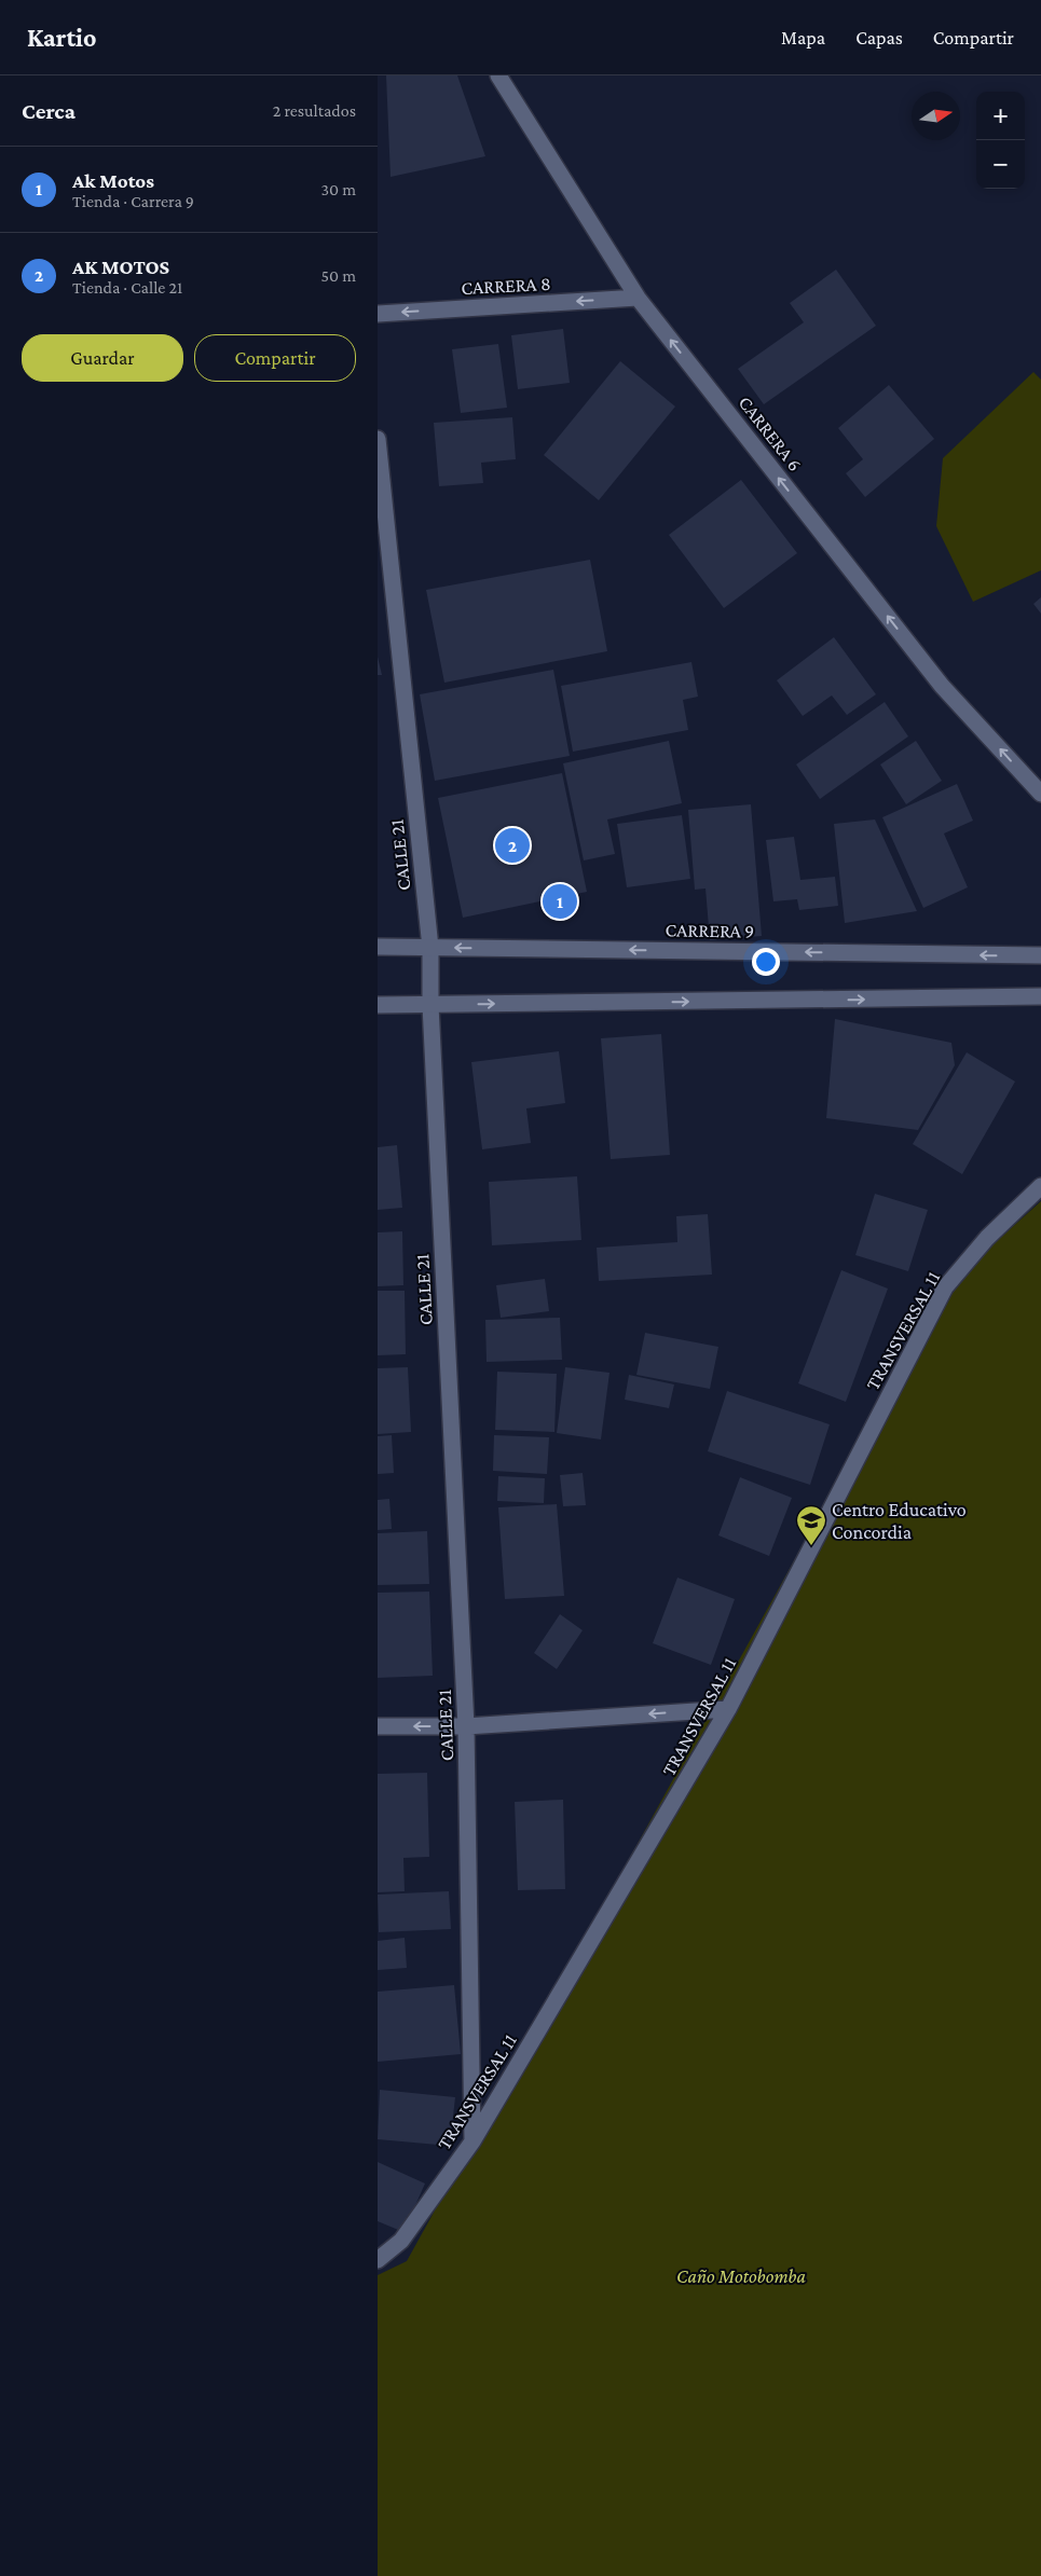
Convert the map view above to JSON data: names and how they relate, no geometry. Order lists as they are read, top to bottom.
{
  "streets": {
    "street": [
      "CARRERA 8",
      "CARRERA 6",
      "CALLE 21",
      "CARRERA 9",
      "TRANSVERSAL 11"
    ]
  },
  "crossings": [
    ["CARRERA 8", "CARRERA 6"],
    ["CALLE 21", "CARRERA 9"],
    ["CALLE 21", "TRANSVERSAL 11"]
  ],
  "one_way": ["CARRERA 8", "CARRERA 6"],
  "parks": ["Caño Motobomba"],
  "places": {
    "school or university": ["Centro Educativo Concordia"]
  },
  "north": "right",
  "page": {
    "header": "Kartio",
    "nav": ["Mapa", "Capas", "Compartir"],
    "heading": ["Cerca", "2 resultados"],
    "map_buttons": ["+", "−"],
    "list": [
      {
        "mark": "1",
        "name": "Ak Motos",
        "note": "Tienda · Carrera 9",
        "value": "30 m"
      },
      {
        "mark": "2",
        "name": "AK MOTOS",
        "note": "Tienda · Calle 21",
        "value": "50 m"
      }
    ],
    "buttons": ["Guardar", "Compartir"],
    "pins": ["2", "1"]
  }
}
